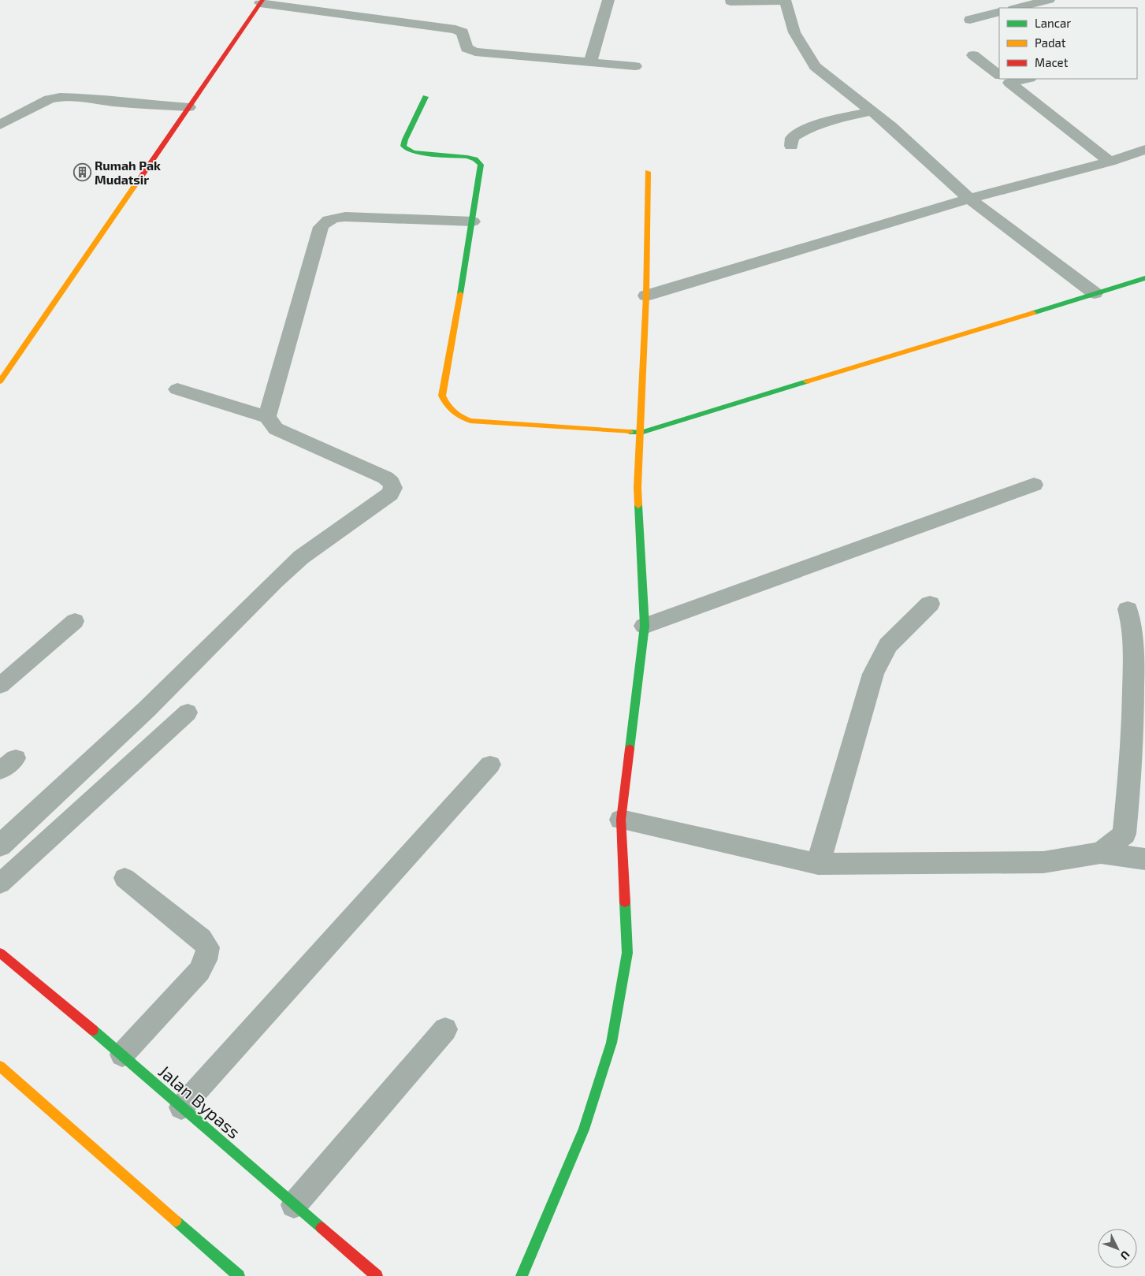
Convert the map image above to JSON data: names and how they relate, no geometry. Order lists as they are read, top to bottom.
{
  "streets": {
    "main road": ["Jalan Bypass"]
  },
  "places": {
    "building": ["Rumah Pak Mudatsir"]
  },
  "legend": ["Lancar", "Padat", "Macet"],
  "north": "bottom right"
}
